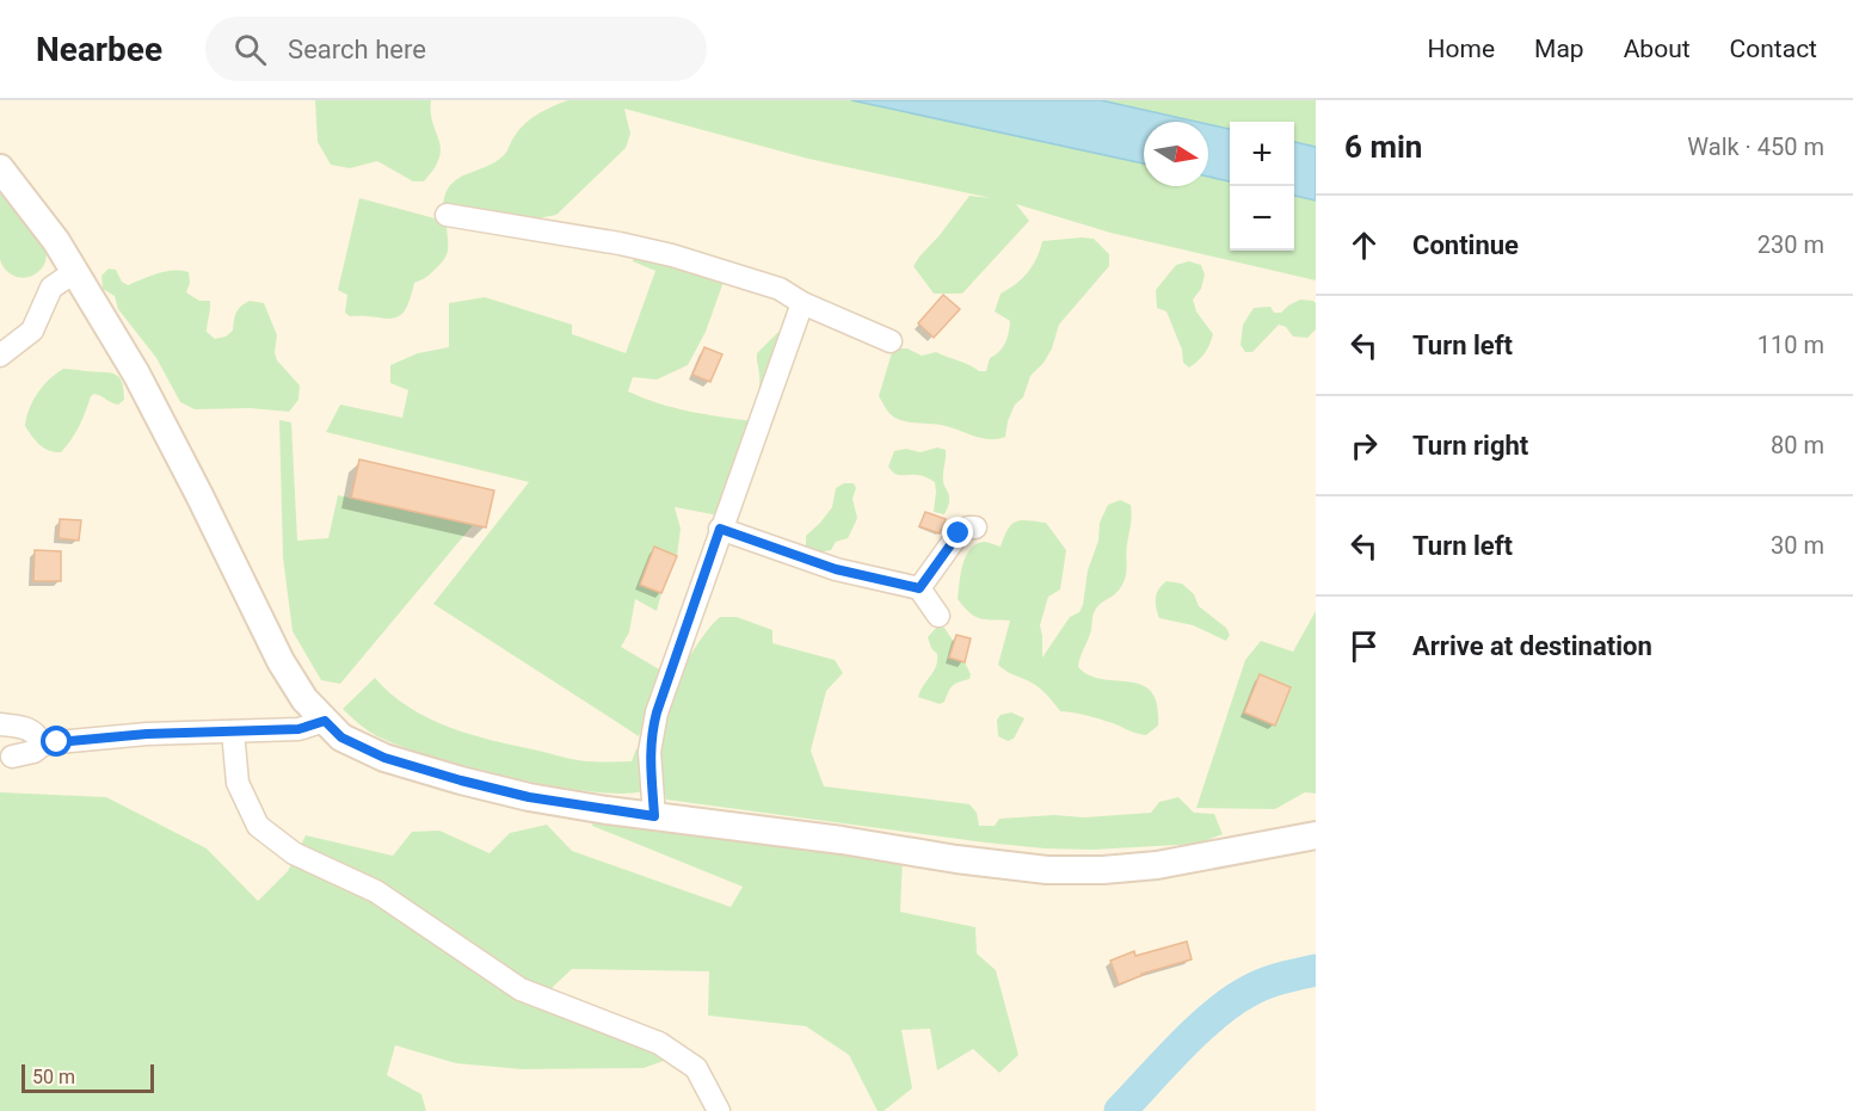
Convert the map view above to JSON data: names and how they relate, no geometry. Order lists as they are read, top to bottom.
{
  "scale_bar": "50 m",
  "north": "right",
  "page": {
    "header": "Nearbee",
    "search": "Search here",
    "nav": [
      "Home",
      "Map",
      "About",
      "Contact"
    ],
    "heading": ["6 min", "Walk · 450 m"],
    "map_buttons": ["+", "−"],
    "list": [
      ["Continue", "230 m"],
      ["Turn left", "110 m"],
      ["Turn right", "80 m"],
      ["Turn left", "30 m"],
      "Arrive at destination"
    ],
    "scale": "50 m"
  }
}
